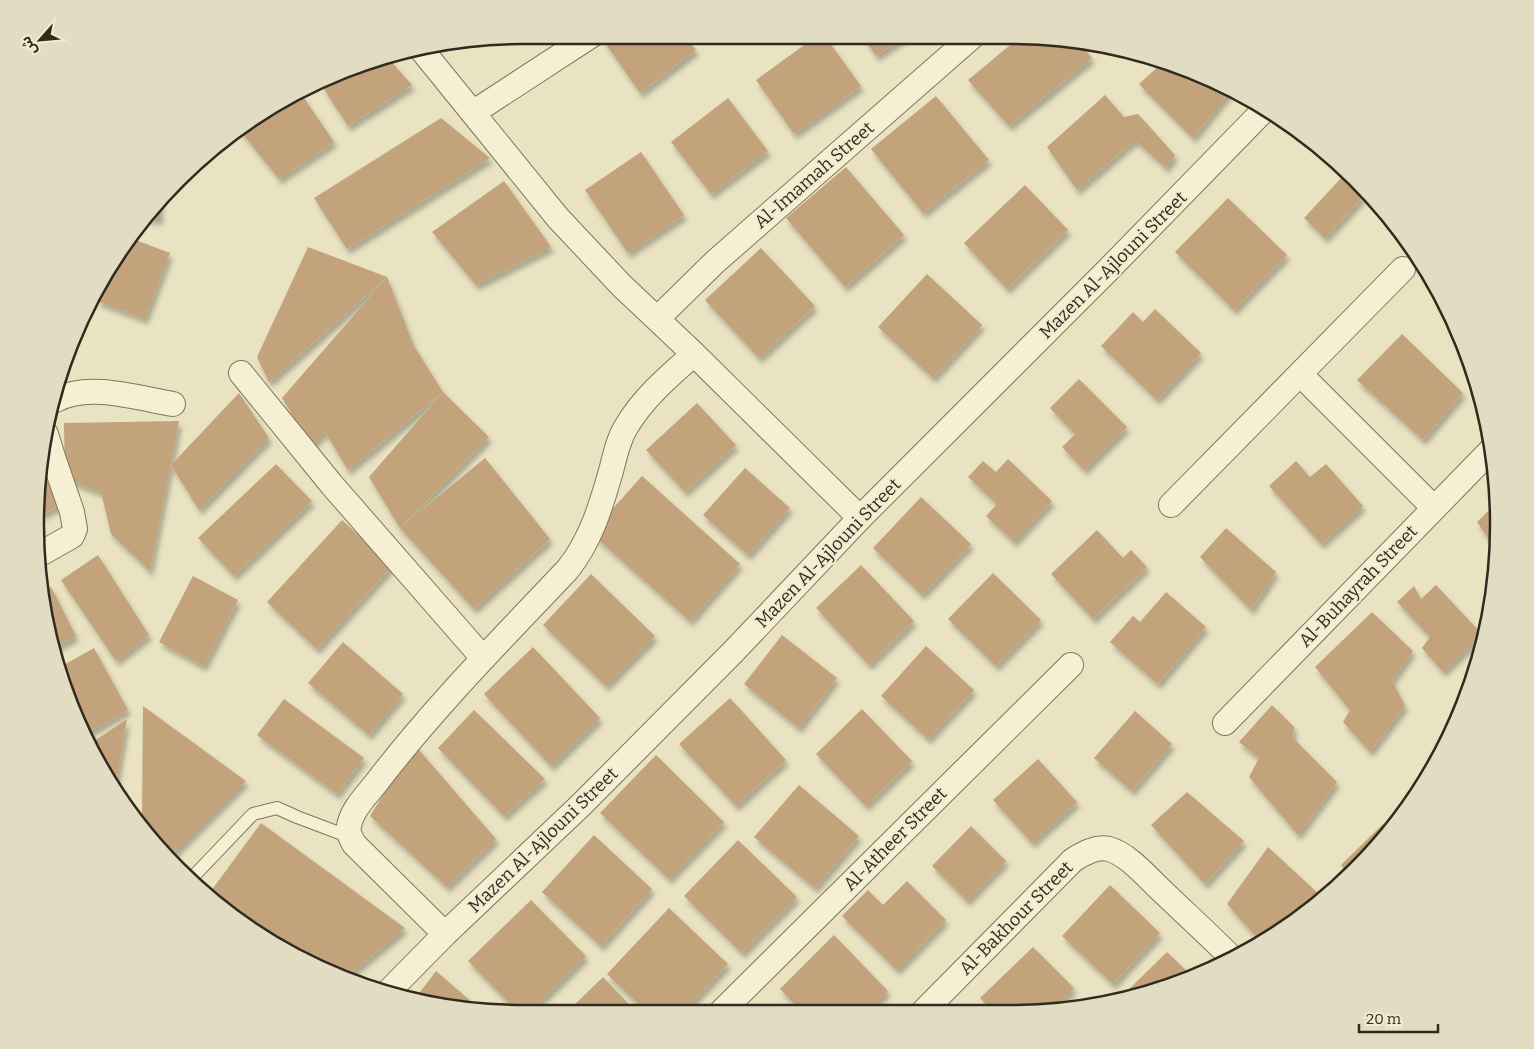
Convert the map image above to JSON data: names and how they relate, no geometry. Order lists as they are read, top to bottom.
{
  "streets": {
    "street": [
      "Al-Imamah Street",
      "Mazen Al-Ajlouni Street",
      "Al-Buhayrah Street",
      "Al-Atheer Street",
      "Al-Bakhour Street"
    ]
  },
  "scale_bar": "20 m",
  "north": "bottom left"
}
